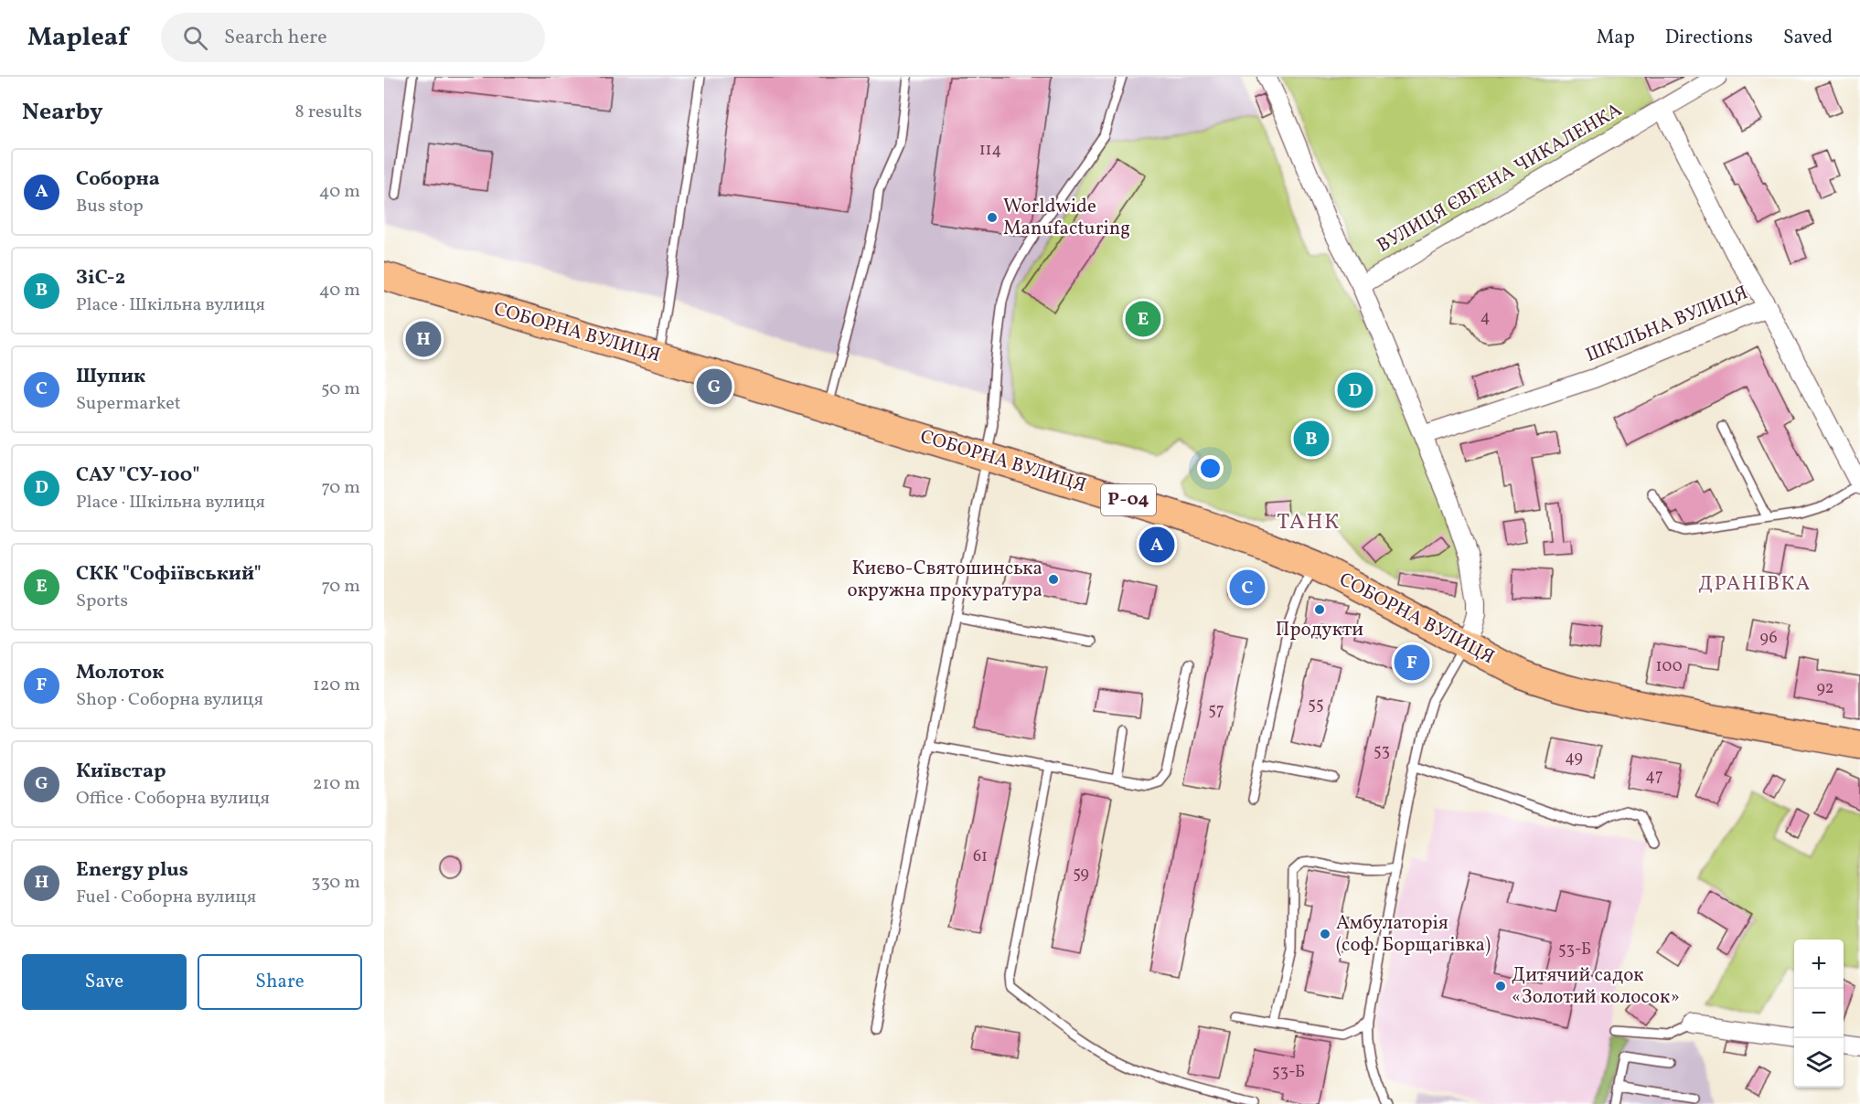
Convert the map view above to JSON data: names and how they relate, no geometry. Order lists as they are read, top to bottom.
{
  "streets": {
    "main road": ["СОБОРНА ВУЛИЦЯ", "Р-04"],
    "street": ["ВУЛИЦЯ ЄВГЕНА ЧИКАЛЕНКА", "ШКІЛЬНА ВУЛИЦЯ"]
  },
  "districts": ["ТАНК", "ДРАНІВКА"],
  "places": [
    "Worldwide Manufacturing",
    "Києво-Святошинська окружна прокуратура",
    "Продукти",
    "Амбулаторія (соф. Борщагівка)",
    "Дитячий садок «Золотий колосок»"
  ],
  "house_numbers": [
    "114",
    "4",
    "96",
    "100",
    "92",
    "55",
    "57",
    "53",
    "49",
    "47",
    "61",
    "59",
    "53-Б",
    "53-Б"
  ],
  "page": {
    "header": "Mapleaf",
    "search": "Search here",
    "nav": ["Map", "Directions", "Saved"],
    "heading": ["Nearby", "8 results"],
    "list": [
      {
        "mark": "A",
        "name": "Соборна",
        "note": "Bus stop",
        "value": "40 m"
      },
      {
        "mark": "B",
        "name": "ЗіС-2",
        "note": "Place · Шкільна вулиця",
        "value": "40 m"
      },
      {
        "mark": "C",
        "name": "Шупик",
        "note": "Supermarket",
        "value": "50 m"
      },
      {
        "mark": "D",
        "name": "САУ \"СУ-100\"",
        "note": "Place · Шкільна вулиця",
        "value": "70 m"
      },
      {
        "mark": "E",
        "name": "СКК \"Софіївський\"",
        "note": "Sports",
        "value": "70 m"
      },
      {
        "mark": "F",
        "name": "Молоток",
        "note": "Shop · Соборна вулиця",
        "value": "120 m"
      },
      {
        "mark": "G",
        "name": "Київстар",
        "note": "Office · Соборна вулиця",
        "value": "210 m"
      },
      {
        "mark": "H",
        "name": "Energy plus",
        "note": "Fuel · Соборна вулиця",
        "value": "330 m"
      }
    ],
    "pins": [
      "E",
      "H",
      "G",
      "D",
      "B",
      "A",
      "C",
      "F"
    ],
    "buttons": ["Save", "Share"],
    "map_buttons": ["+", "−"]
  }
}
